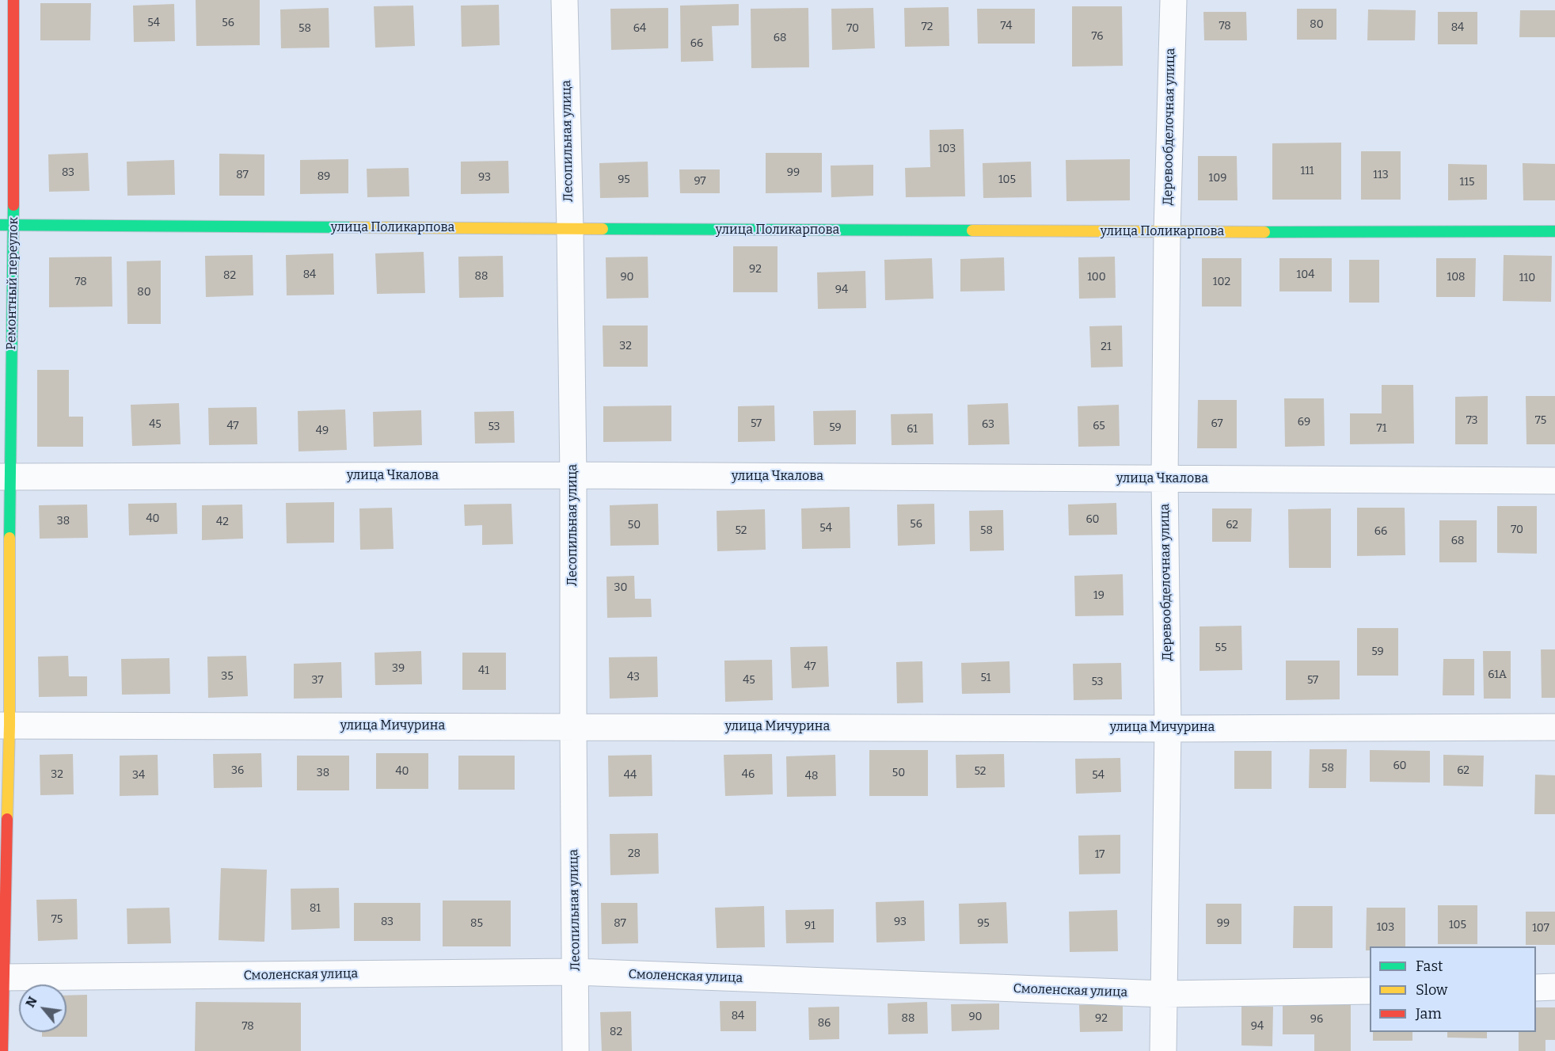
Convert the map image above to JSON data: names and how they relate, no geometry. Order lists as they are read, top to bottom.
{
  "streets": {
    "street": [
      "Деревообделочная улица",
      "Лесопильная улица",
      "улица Поликарпова",
      "Ремонтный переулок",
      "улица Чкалова",
      "улица Мичурина",
      "Смоленская улица"
    ]
  },
  "crossings": [
    ["Деревообделочная улица", "улица Поликарпова"],
    ["Деревообделочная улица", "улица Чкалова"],
    ["Деревообделочная улица", "улица Мичурина"],
    ["Деревообделочная улица", "Смоленская улица"],
    ["Лесопильная улица", "улица Поликарпова"],
    ["Лесопильная улица", "улица Чкалова"],
    ["Лесопильная улица", "улица Мичурина"],
    ["Лесопильная улица", "Смоленская улица"],
    ["улица Поликарпова", "Ремонтный переулок"],
    ["Ремонтный переулок", "улица Чкалова"],
    ["Ремонтный переулок", "улица Мичурина"],
    ["Ремонтный переулок", "Смоленская улица"]
  ],
  "house_numbers": [
    "54",
    "56",
    "80",
    "74",
    "78",
    "72",
    "84",
    "58",
    "64",
    "70",
    "76",
    "68",
    "66",
    "103",
    "111",
    "83",
    "99",
    "87",
    "113",
    "89",
    "93",
    "109",
    "95",
    "105",
    "97",
    "115",
    "92",
    "84",
    "104",
    "82",
    "88",
    "90",
    "100",
    "108",
    "110",
    "78",
    "102",
    "94",
    "80",
    "32",
    "21",
    "73",
    "75",
    "69",
    "57",
    "67",
    "45",
    "63",
    "47",
    "65",
    "53",
    "59",
    "71",
    "61",
    "49",
    "40",
    "60",
    "38",
    "42",
    "56",
    "50",
    "62",
    "54",
    "70",
    "52",
    "58",
    "66",
    "68",
    "30",
    "19",
    "55",
    "59",
    "47",
    "39",
    "41",
    "61А",
    "35",
    "43",
    "51",
    "37",
    "45",
    "57",
    "53",
    "60",
    "58",
    "36",
    "62",
    "40",
    "52",
    "38",
    "50",
    "32",
    "46",
    "34",
    "44",
    "54",
    "48",
    "28",
    "17",
    "81",
    "75",
    "83",
    "93",
    "85",
    "87",
    "95",
    "99",
    "105",
    "91",
    "103",
    "107",
    "84",
    "90",
    "88",
    "92",
    "96",
    "86",
    "78",
    "94",
    "82"
  ],
  "legend": ["Fast", "Slow", "Jam"],
  "north": "top left"
}
